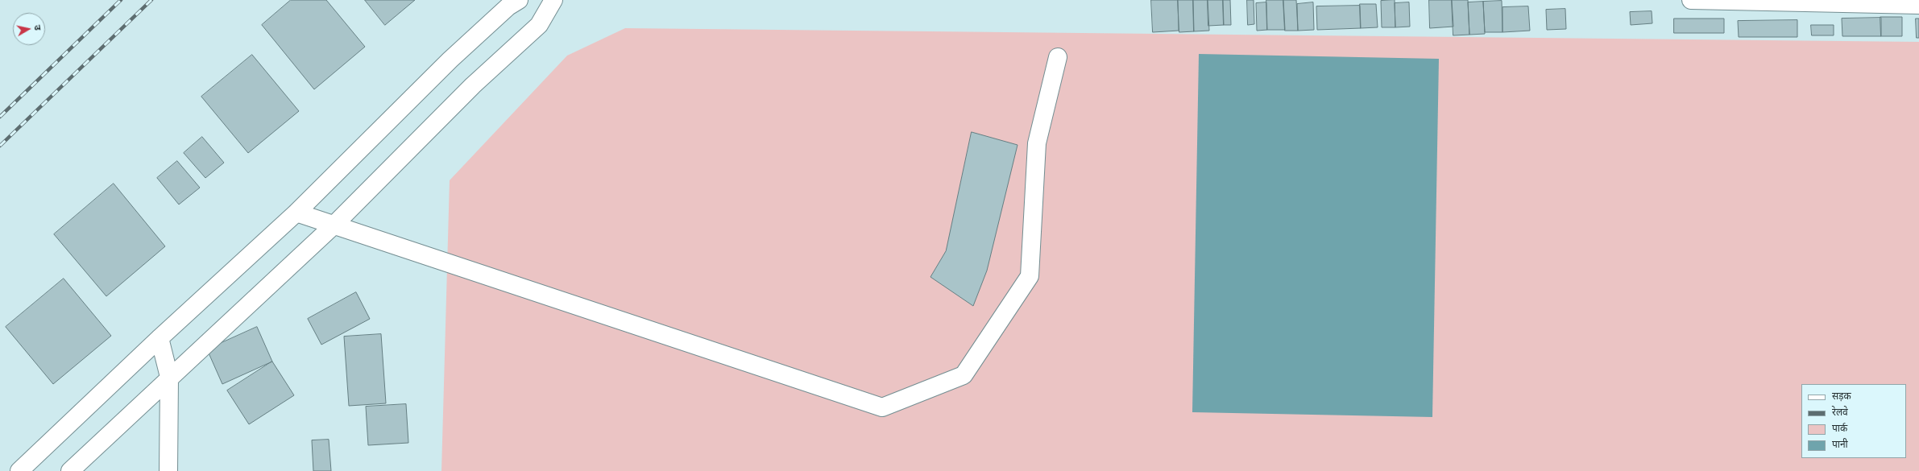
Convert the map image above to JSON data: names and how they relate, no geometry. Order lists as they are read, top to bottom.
{
  "legend": [
    "सड़क",
    "रेलवे",
    "पार्क",
    "पानी"
  ],
  "north": "right"
}
